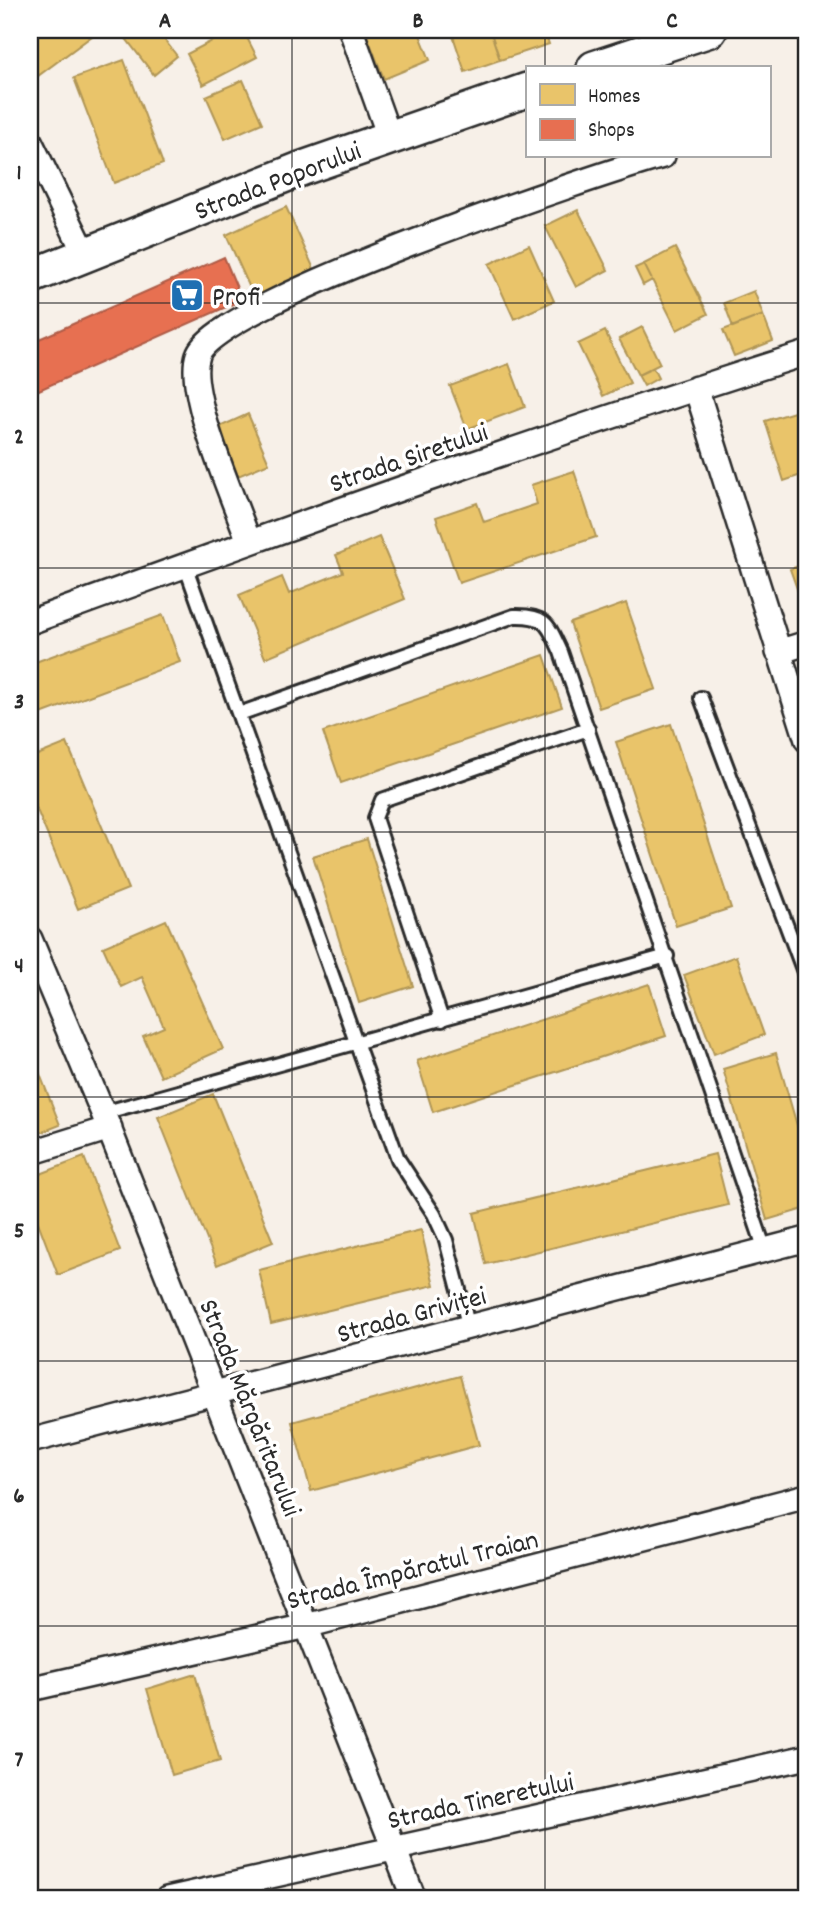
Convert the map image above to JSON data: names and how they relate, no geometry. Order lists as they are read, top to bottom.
{
  "streets": {
    "street": [
      "Strada Poporului",
      "Strada Siretului",
      "Strada Griviței",
      "Strada Mărgăritarului",
      "Strada Împăratul Traian",
      "Strada Tineretului"
    ]
  },
  "crossings": [
    ["Strada Griviței", "Strada Mărgăritarului"],
    ["Strada Mărgăritarului", "Strada Împăratul Traian"],
    ["Strada Mărgăritarului", "Strada Tineretului"]
  ],
  "places": {
    "supermarket": ["Profi"]
  },
  "legend": ["Homes", "Shops"],
  "grid": {
    "columns": ["A", "B", "C"],
    "rows": [
      "1",
      "2",
      "3",
      "4",
      "5",
      "6",
      "7"
    ]
  }
}
